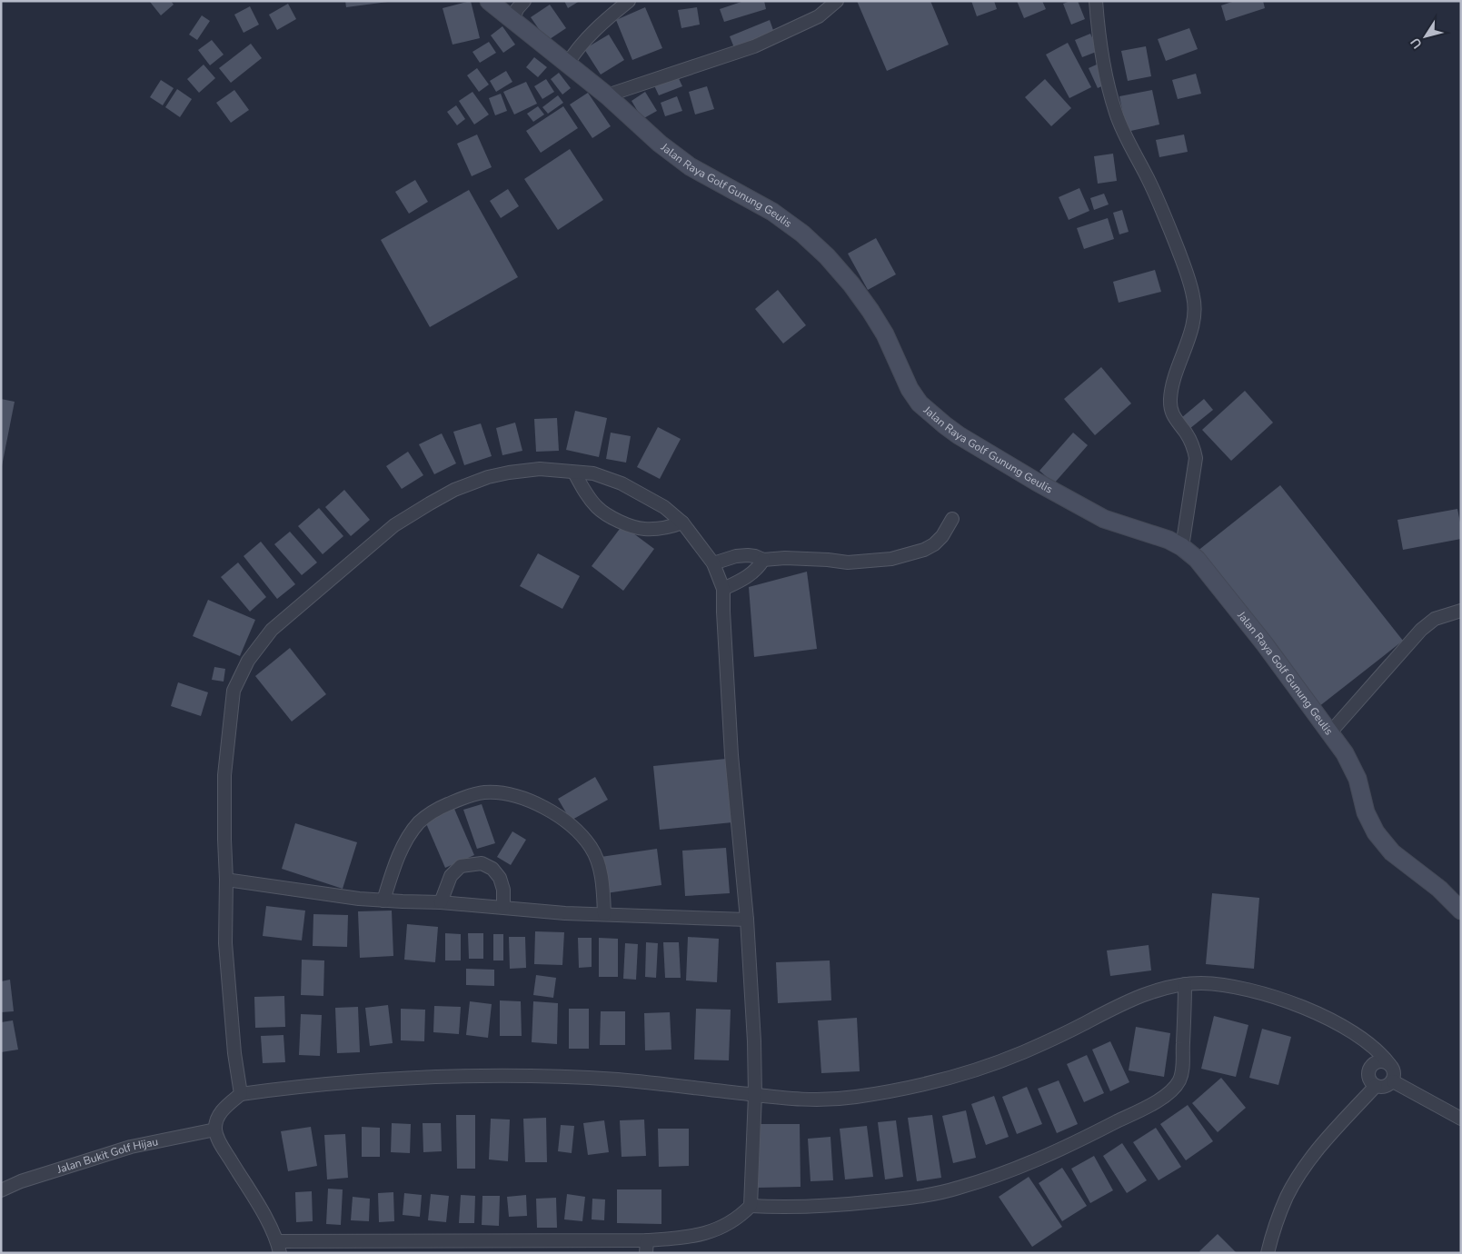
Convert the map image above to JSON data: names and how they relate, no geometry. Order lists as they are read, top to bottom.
{
  "streets": {
    "main road": ["Jalan Raya Golf Gunung Geulis"],
    "street": ["Jalan Bukit Golf Hijau"]
  },
  "north": "bottom left"
}
